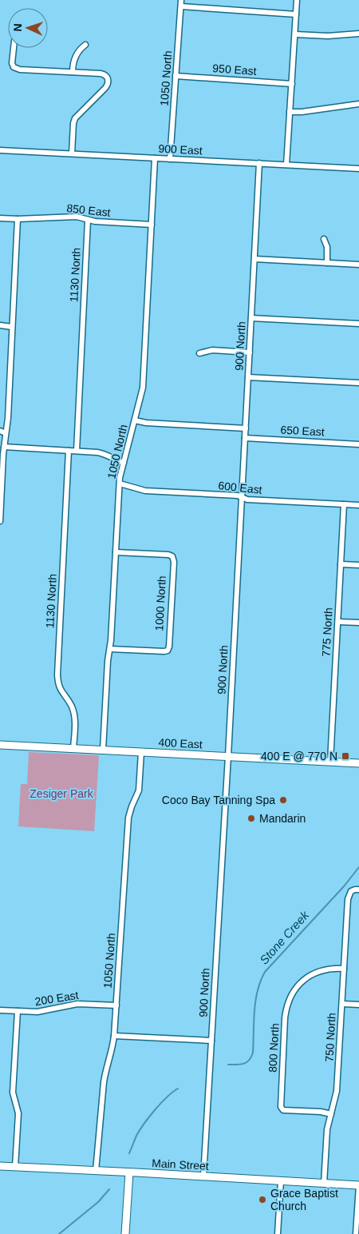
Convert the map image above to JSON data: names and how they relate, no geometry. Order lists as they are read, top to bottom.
{
  "streets": {
    "main road": ["400 East", "Main Street"],
    "street": [
      "950 East",
      "1050 North",
      "900 East",
      "850 East",
      "1130 North",
      "900 North",
      "650 East",
      "600 East",
      "1000 North",
      "775 North",
      "200 East",
      "750 North",
      "800 North"
    ]
  },
  "crossings": [
    ["950 East", "1050 North"],
    ["1050 North", "900 East"],
    ["1050 North", "850 East"],
    ["1050 North", "600 East"],
    ["1050 North", "1000 North"],
    ["1050 North", "400 East"],
    ["1050 North", "200 East"],
    ["1050 North", "Main Street"],
    ["900 East", "900 North"],
    ["850 East", "1130 North"],
    ["1130 North", "400 East"],
    ["900 North", "650 East"],
    ["900 North", "600 East"],
    ["900 North", "400 East"],
    ["900 North", "Main Street"],
    ["600 East", "775 North"],
    ["775 North", "400 East"],
    ["750 North", "800 North"],
    ["750 North", "Main Street"]
  ],
  "water": ["Stone Creek"],
  "parks": ["Zesiger Park"],
  "places": {
    "transit": ["400 E @ 770 N"],
    "other": ["Coco Bay Tanning Spa", "Mandarin", "Grace Baptist Church"]
  },
  "north": "left"
}
